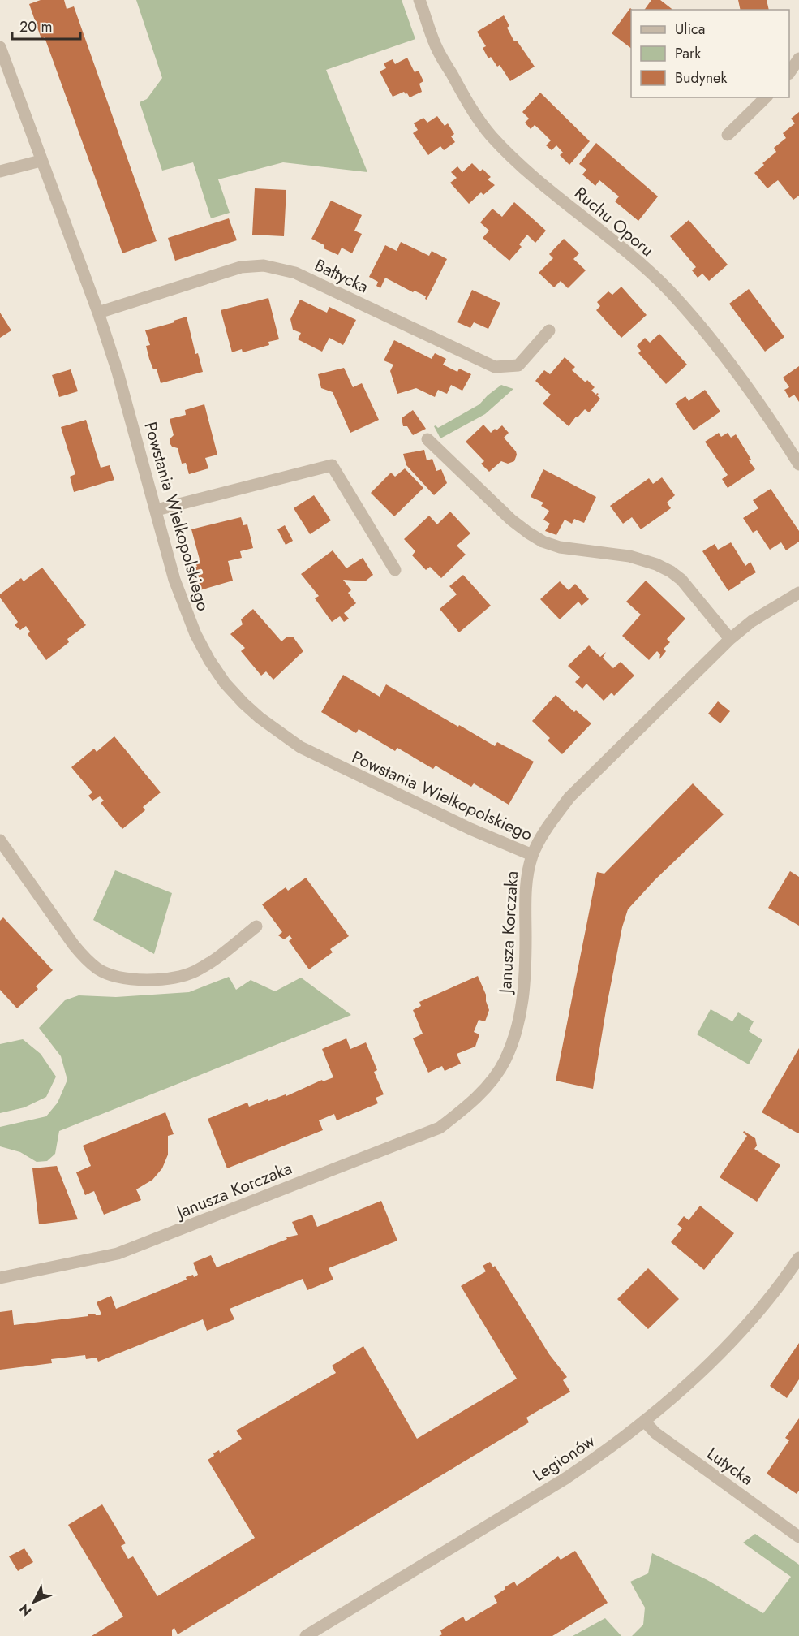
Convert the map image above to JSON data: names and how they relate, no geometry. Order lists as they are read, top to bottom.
{
  "streets": {
    "street": [
      "Ruchu Oporu",
      "Bałtycka",
      "Powstania Wielkopolskiego",
      "Janusza Korczaka",
      "Legionów",
      "Lutycka"
    ]
  },
  "crossings": [
    ["Bałtycka", "Powstania Wielkopolskiego"],
    ["Powstania Wielkopolskiego", "Janusza Korczaka"],
    ["Legionów", "Lutycka"]
  ],
  "legend": ["Ulica", "Park", "Budynek"],
  "scale_bar": "20 m",
  "north": "bottom left"
}
